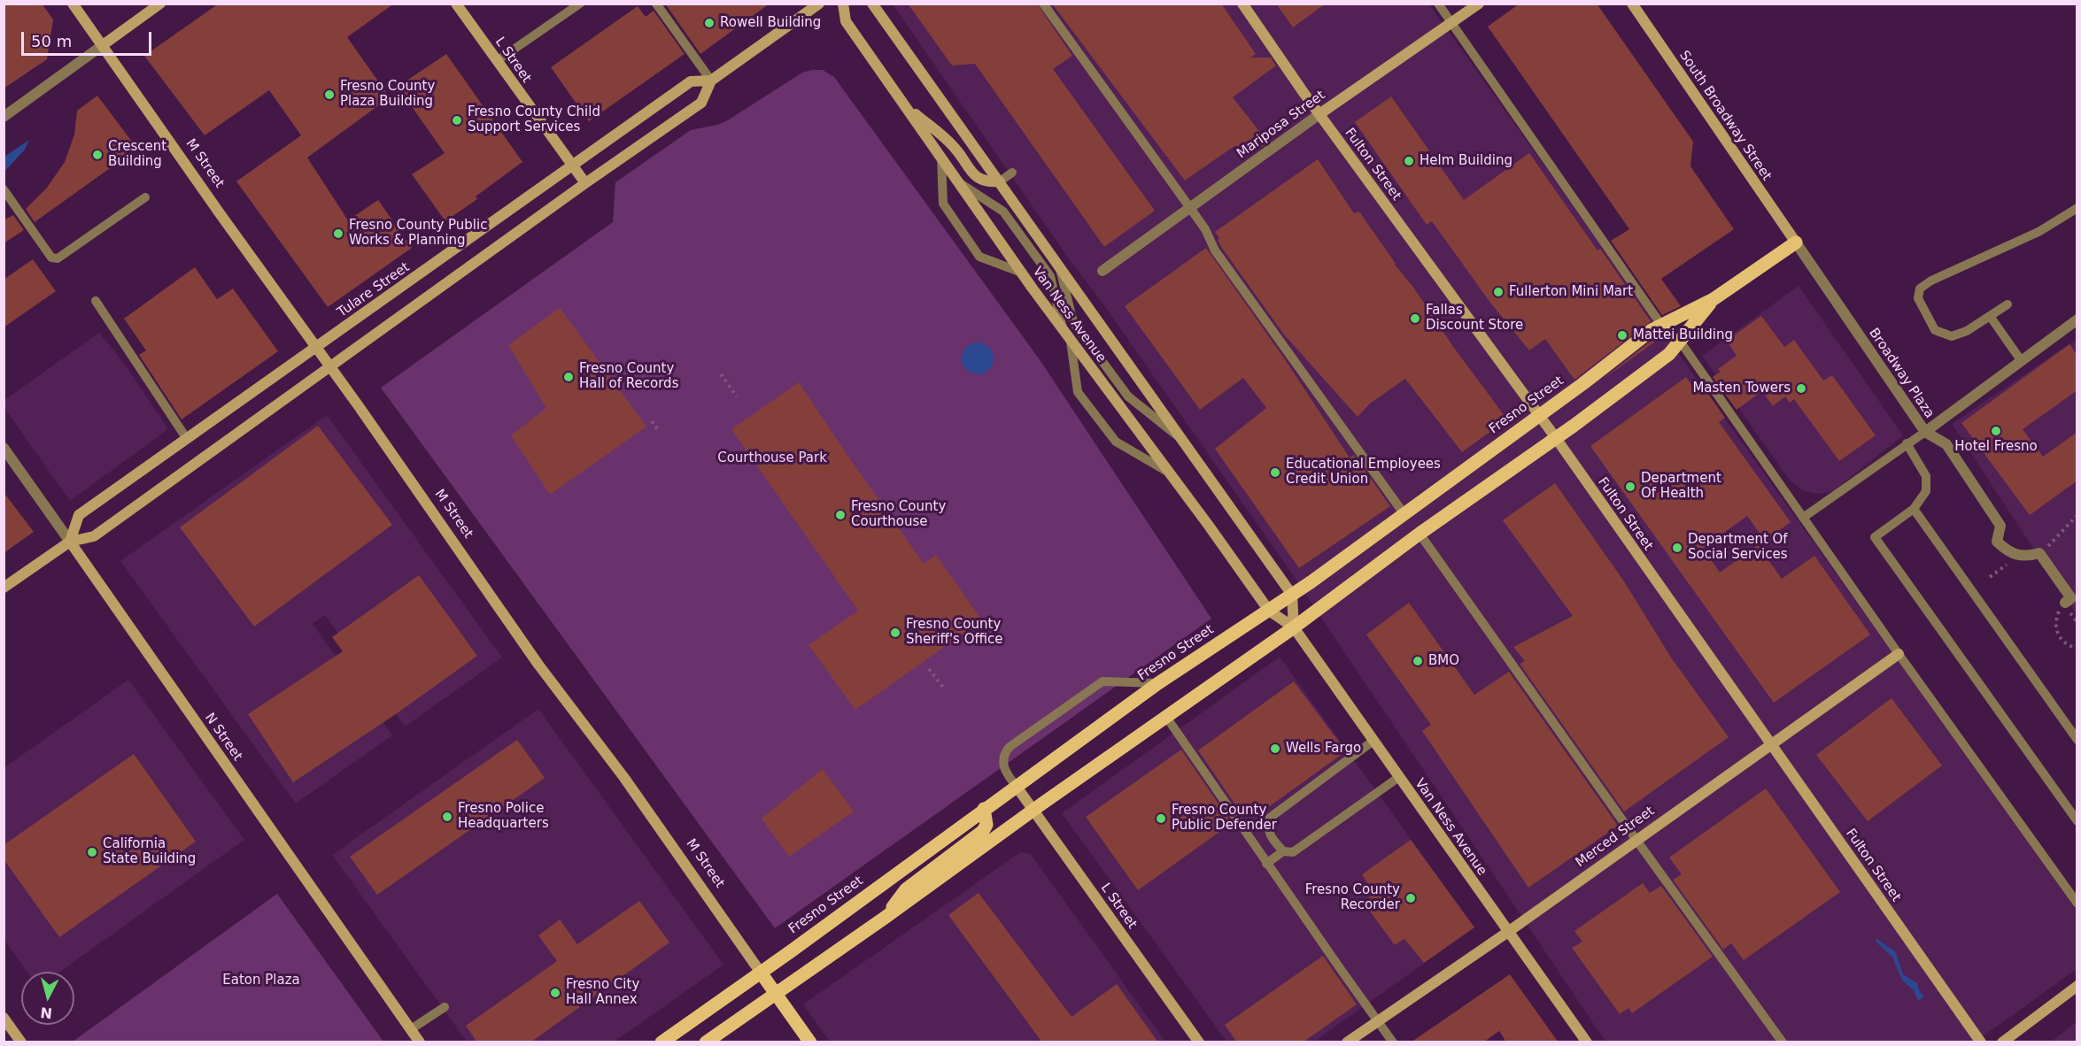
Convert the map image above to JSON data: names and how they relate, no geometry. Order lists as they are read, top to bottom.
{
  "streets": {
    "main road": [
      "L Street",
      "South Broadway Street",
      "Mariposa Street",
      "M Street",
      "Fulton Street",
      "Tulare Street",
      "Van Ness Avenue",
      "Fresno Street",
      "N Street",
      "Merced Street"
    ],
    "street": ["Broadway Plaza"]
  },
  "crossings": [
    ["L Street", "Tulare Street"],
    ["L Street", "Fresno Street"],
    ["South Broadway Street", "Broadway Plaza"],
    ["South Broadway Street", "Fresno Street"],
    ["Mariposa Street", "Fulton Street"],
    ["M Street", "Tulare Street"],
    ["M Street", "Fresno Street"],
    ["Fulton Street", "Fresno Street"],
    ["Fulton Street", "Merced Street"],
    ["Tulare Street", "N Street"],
    ["Van Ness Avenue", "Fresno Street"],
    ["Van Ness Avenue", "Merced Street"],
    ["Broadway Plaza", "Fresno Street"]
  ],
  "parks": ["Courthouse Park", "Eaton Plaza"],
  "places": [
    "Rowell Building",
    "Fresno County Plaza Building",
    "Fresno County Child Support Services",
    "Crescent Building",
    "Helm Building",
    "Fresno County Public Works & Planning",
    "Fullerton Mini Mart",
    "Fallas Discount Store",
    "Mattei Building",
    "Fresno County Hall of Records",
    "Masten Towers",
    "Hotel Fresno",
    "Educational Employees Credit Union",
    "Department Of Health",
    "Fresno County Courthouse",
    "Department Of Social Services",
    "Fresno County Sheriff's Office",
    "BMO",
    "Wells Fargo",
    "Fresno Police Headquarters",
    "Fresno County Public Defender",
    "California State Building",
    "Fresno County Recorder",
    "Fresno City Hall Annex"
  ],
  "scale_bar": "50 m",
  "north": "bottom"
}
